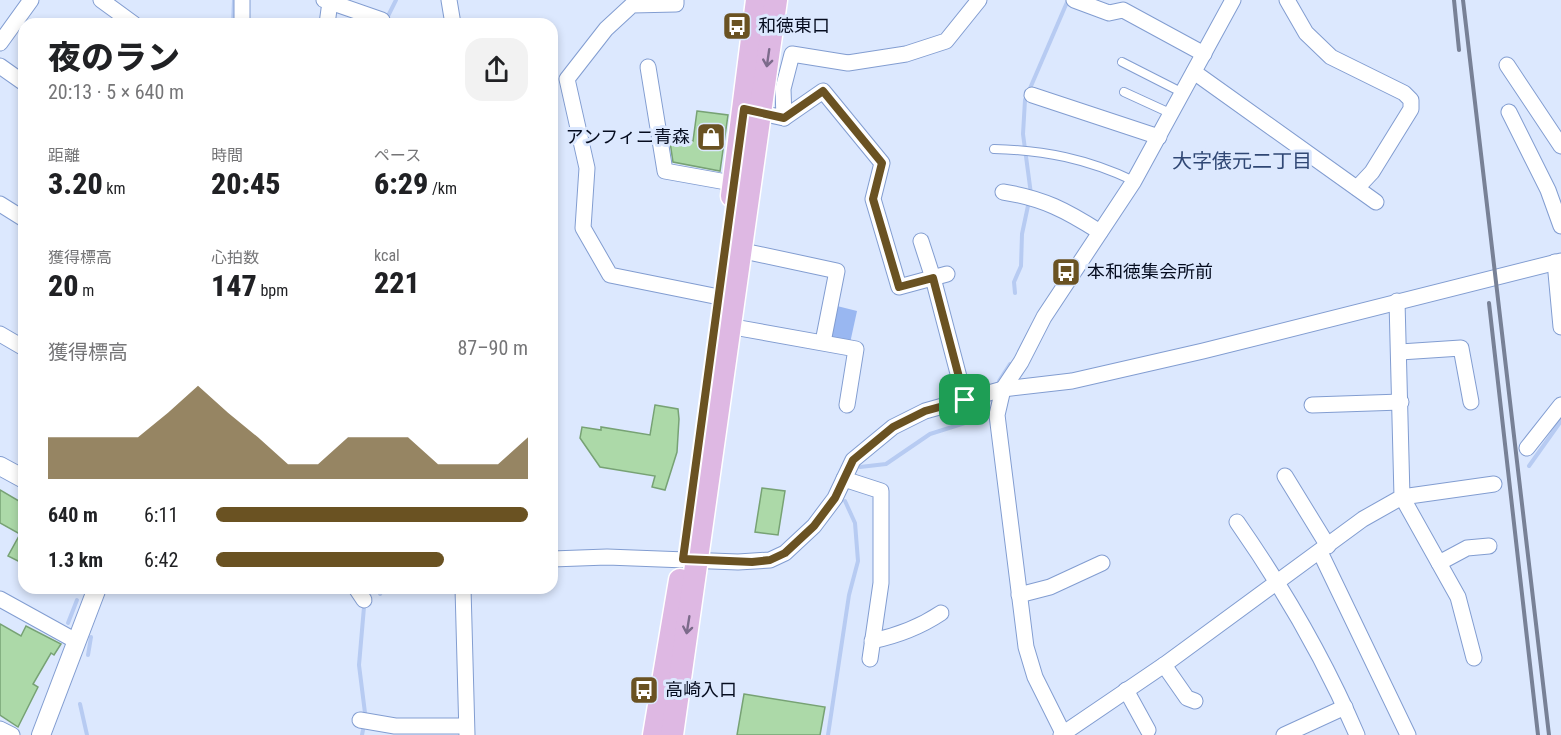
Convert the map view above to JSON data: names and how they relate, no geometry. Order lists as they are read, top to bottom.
{
  "districts": ["大字俵元二丁目"],
  "places": {
    "bus stop": ["和徳東口", "本和徳集会所前", "高崎入口"],
    "shop": ["アンフィニ青森"]
  },
  "page": {
    "heading": ["夜のラン", "20:13 · 5 × 640 m"],
    "stats": [
      ["距離", "3.20 km"],
      ["時間", "20:45"],
      ["ペース", "6:29 /km"],
      ["獲得標高", "20 m"],
      ["心拍数", "147 bpm"],
      ["kcal", "221"]
    ],
    "chart": ["獲得標高", "87–90 m"],
    "list": [
      {
        "name": "640 m",
        "note": "6:11"
      },
      {
        "name": "1.3 km",
        "note": "6:42"
      }
    ]
  }
}
